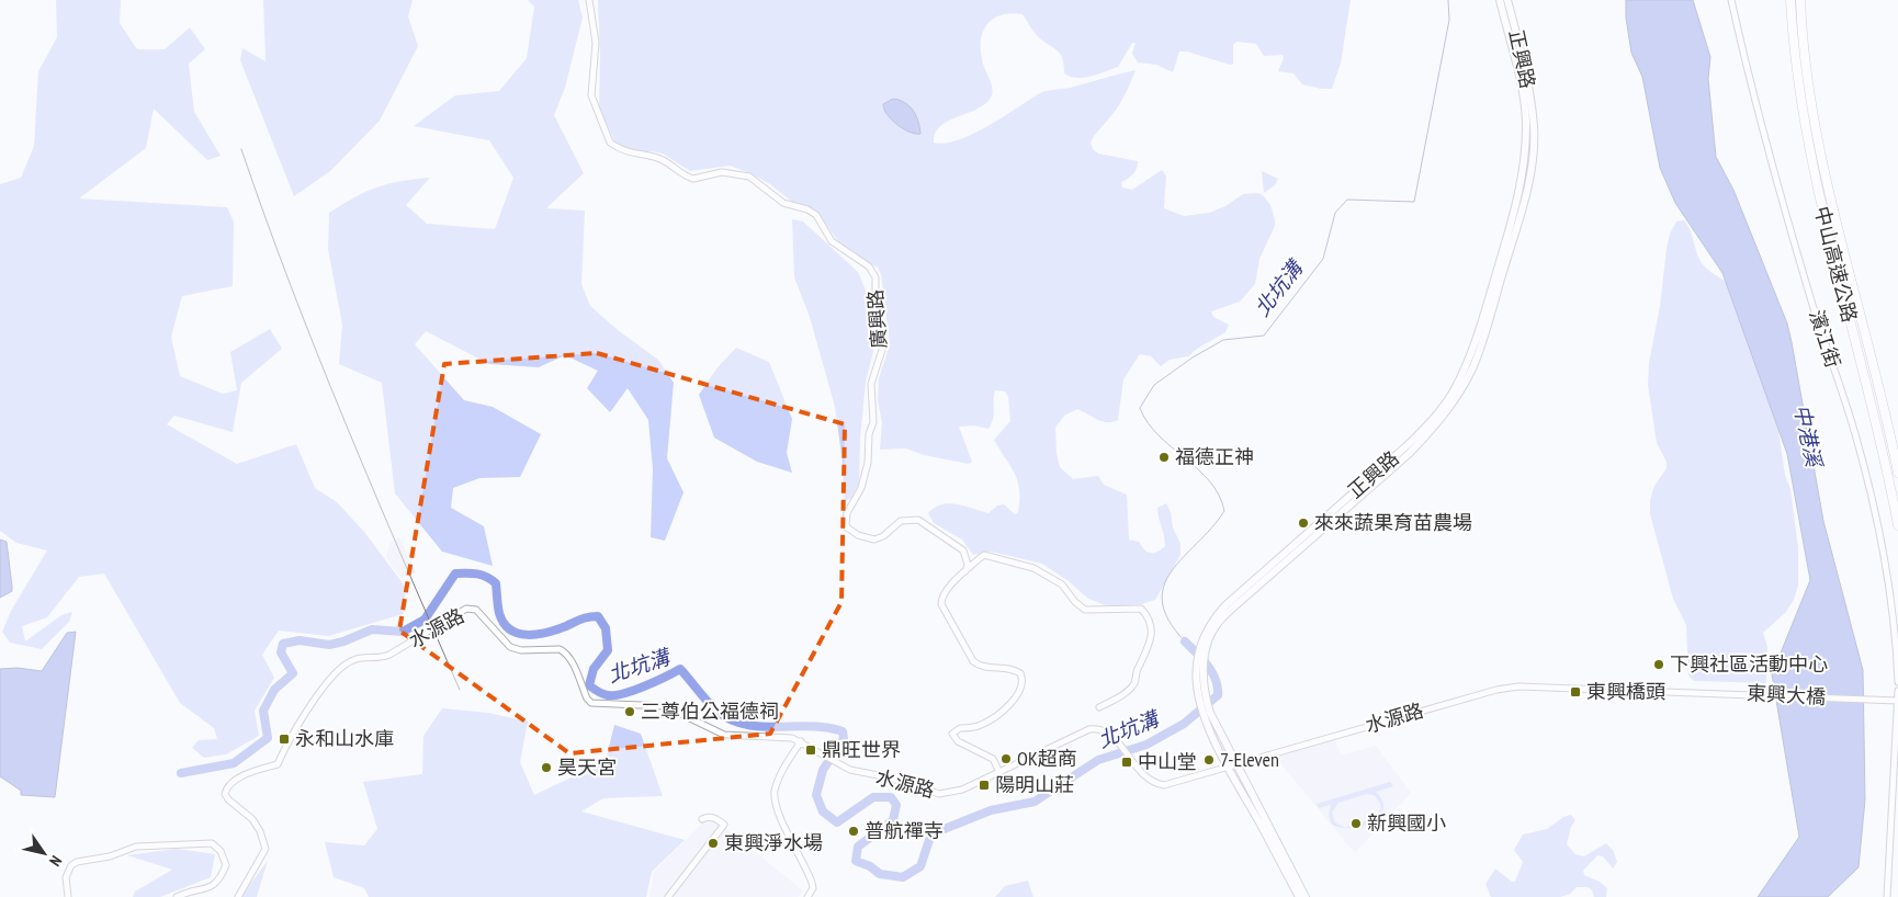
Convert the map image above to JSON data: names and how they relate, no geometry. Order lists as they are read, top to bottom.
{
  "streets": {
    "highway": ["中山高速公路"],
    "main road": ["正興路"],
    "street": [
      "廣興路",
      "濱江街",
      "水源路",
      "東興大橋"
    ]
  },
  "crossings": [
    ["正興路", "水源路"],
    ["水源路", "東興大橋"]
  ],
  "water": ["北坑溝", "中港溪"],
  "places": {
    "other": [
      "福德正神",
      "來來蔬果育苗農場",
      "下興社區活動中心",
      "三尊伯公福德祠",
      "OK超商",
      "7-Eleven",
      "昊天宮",
      "新興國小",
      "普航禪寺",
      "東興淨水場"
    ],
    "transit": [
      "東興橋頭",
      "永和山水庫",
      "鼎旺世界",
      "中山堂",
      "陽明山莊"
    ]
  },
  "north": "bottom right"
}
